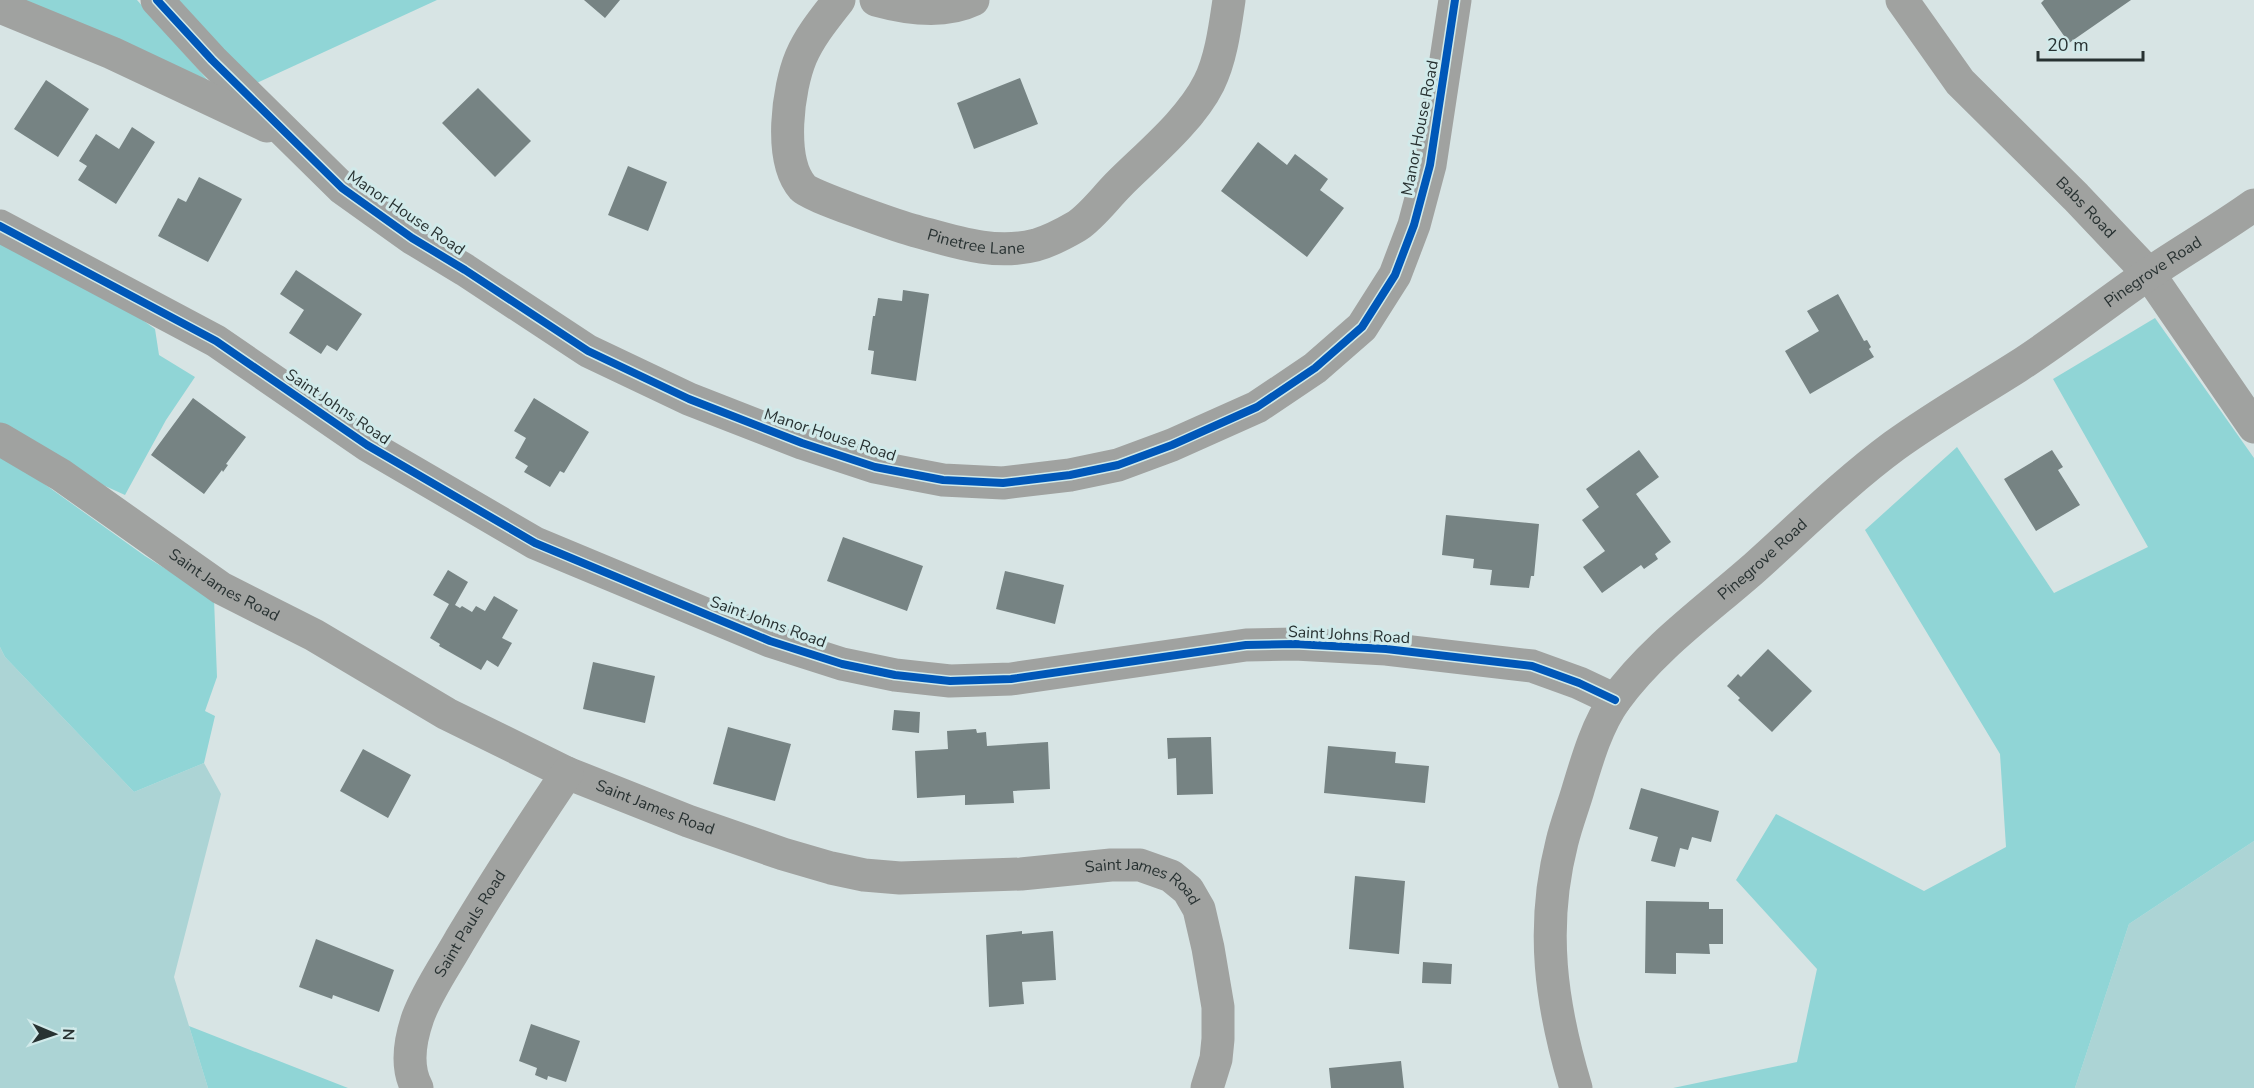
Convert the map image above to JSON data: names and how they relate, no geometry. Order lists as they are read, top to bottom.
{
  "streets": {
    "street": [
      "Manor House Road",
      "Babs Road",
      "Pinetree Lane",
      "Pinegrove Road",
      "Saint Johns Road",
      "Saint James Road",
      "Saint Pauls Road"
    ]
  },
  "crossings": [
    ["Babs Road", "Pinegrove Road"],
    ["Pinegrove Road", "Saint Johns Road"],
    ["Saint James Road", "Saint Pauls Road"]
  ],
  "scale_bar": "20 m",
  "north": "right"
}
